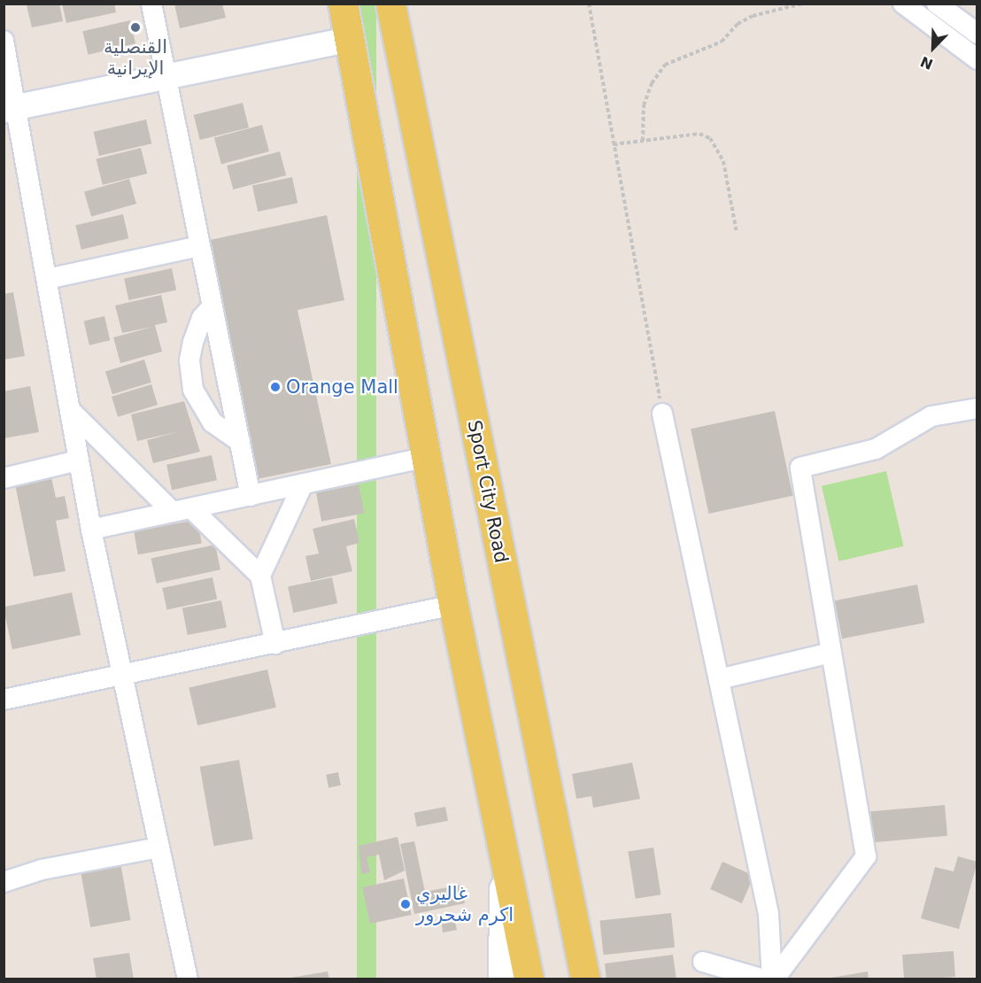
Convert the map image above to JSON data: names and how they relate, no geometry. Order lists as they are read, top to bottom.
{
  "streets": {
    "main road": ["Sport City Road"]
  },
  "places": ["القنصلية الإيرانية", "Orange Mall", "غاليري اكرم شحرور"],
  "north": "bottom left"
}
